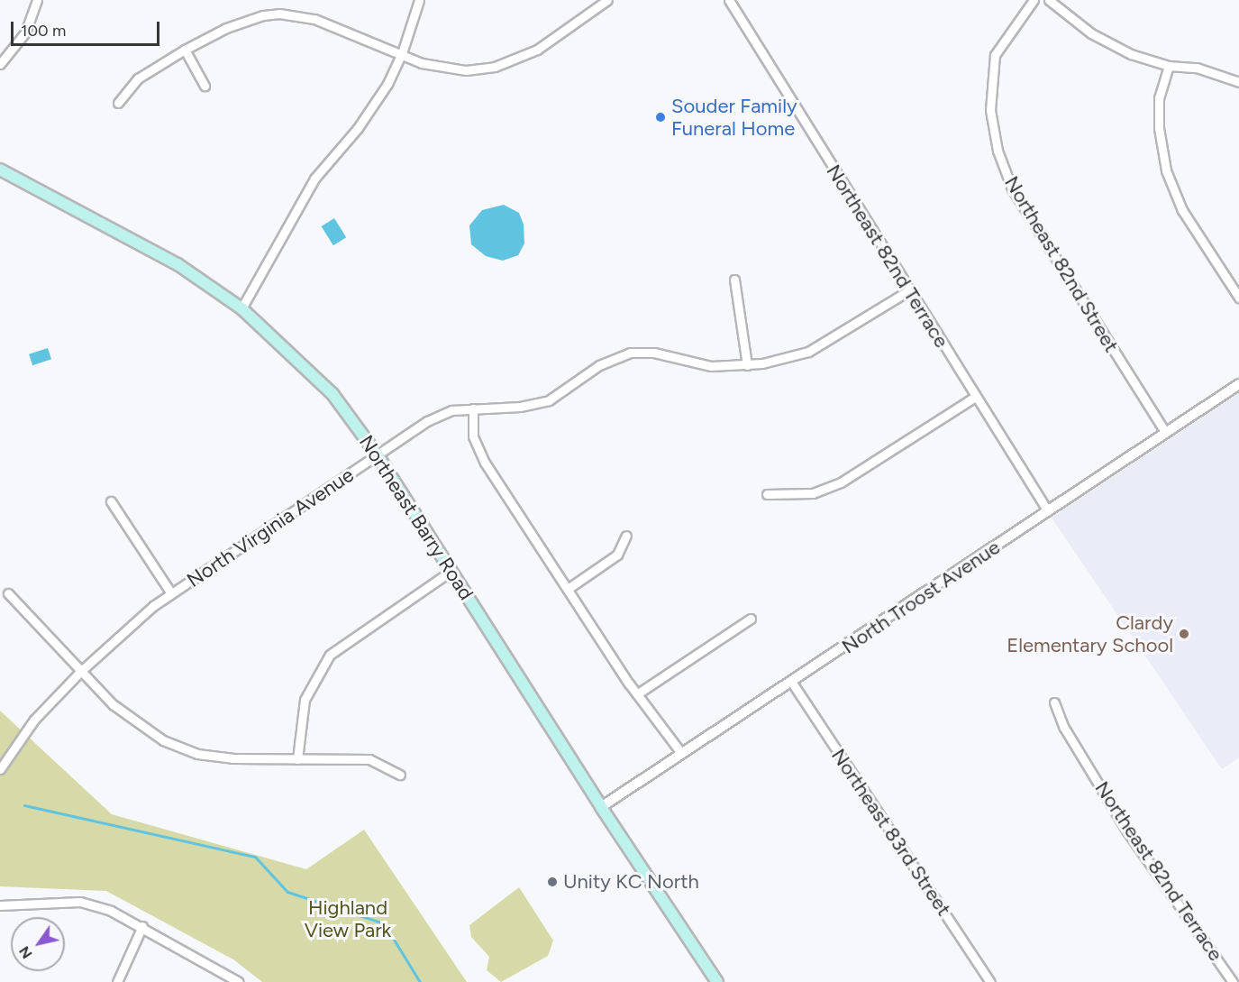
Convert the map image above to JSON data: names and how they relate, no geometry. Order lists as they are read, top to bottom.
{
  "streets": {
    "main road": ["Northeast Barry Road"],
    "street": [
      "Northeast 82nd Terrace",
      "Northeast 82nd Street",
      "North Virginia Avenue",
      "North Troost Avenue",
      "Northeast 83rd Street"
    ]
  },
  "crossings": [
    ["Northeast 82nd Terrace", "North Virginia Avenue"],
    ["Northeast 82nd Terrace", "North Troost Avenue"],
    ["Northeast 82nd Street", "North Troost Avenue"],
    ["Northeast Barry Road", "North Virginia Avenue"],
    ["Northeast Barry Road", "North Troost Avenue"],
    ["North Troost Avenue", "Northeast 83rd Street"]
  ],
  "parks": ["Highland View Park"],
  "places": ["Souder Family Funeral Home", "Clardy Elementary School", "Unity KC North"],
  "scale_bar": "100 m",
  "north": "bottom left"
}
